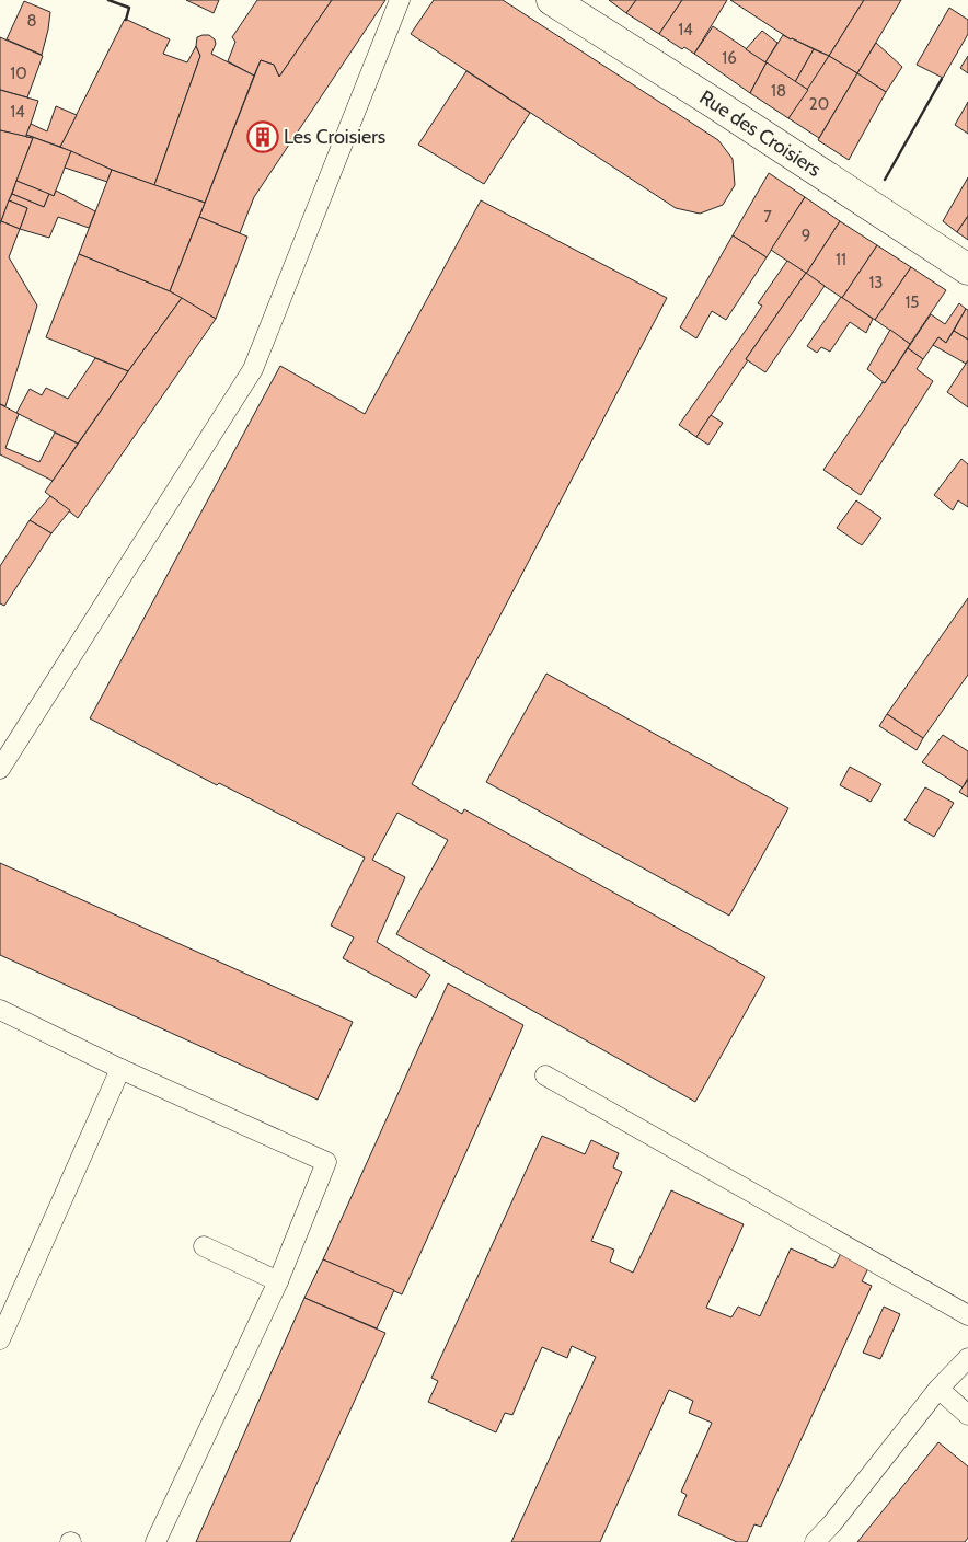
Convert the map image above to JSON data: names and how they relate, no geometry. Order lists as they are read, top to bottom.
{
  "streets": {
    "street": ["Rue des Croisiers"]
  },
  "places": {
    "building": ["Les Croisiers"]
  },
  "house_numbers": [
    "8",
    "14",
    "16",
    "10",
    "18",
    "20",
    "14",
    "7",
    "9",
    "11",
    "13",
    "15"
  ]
}
